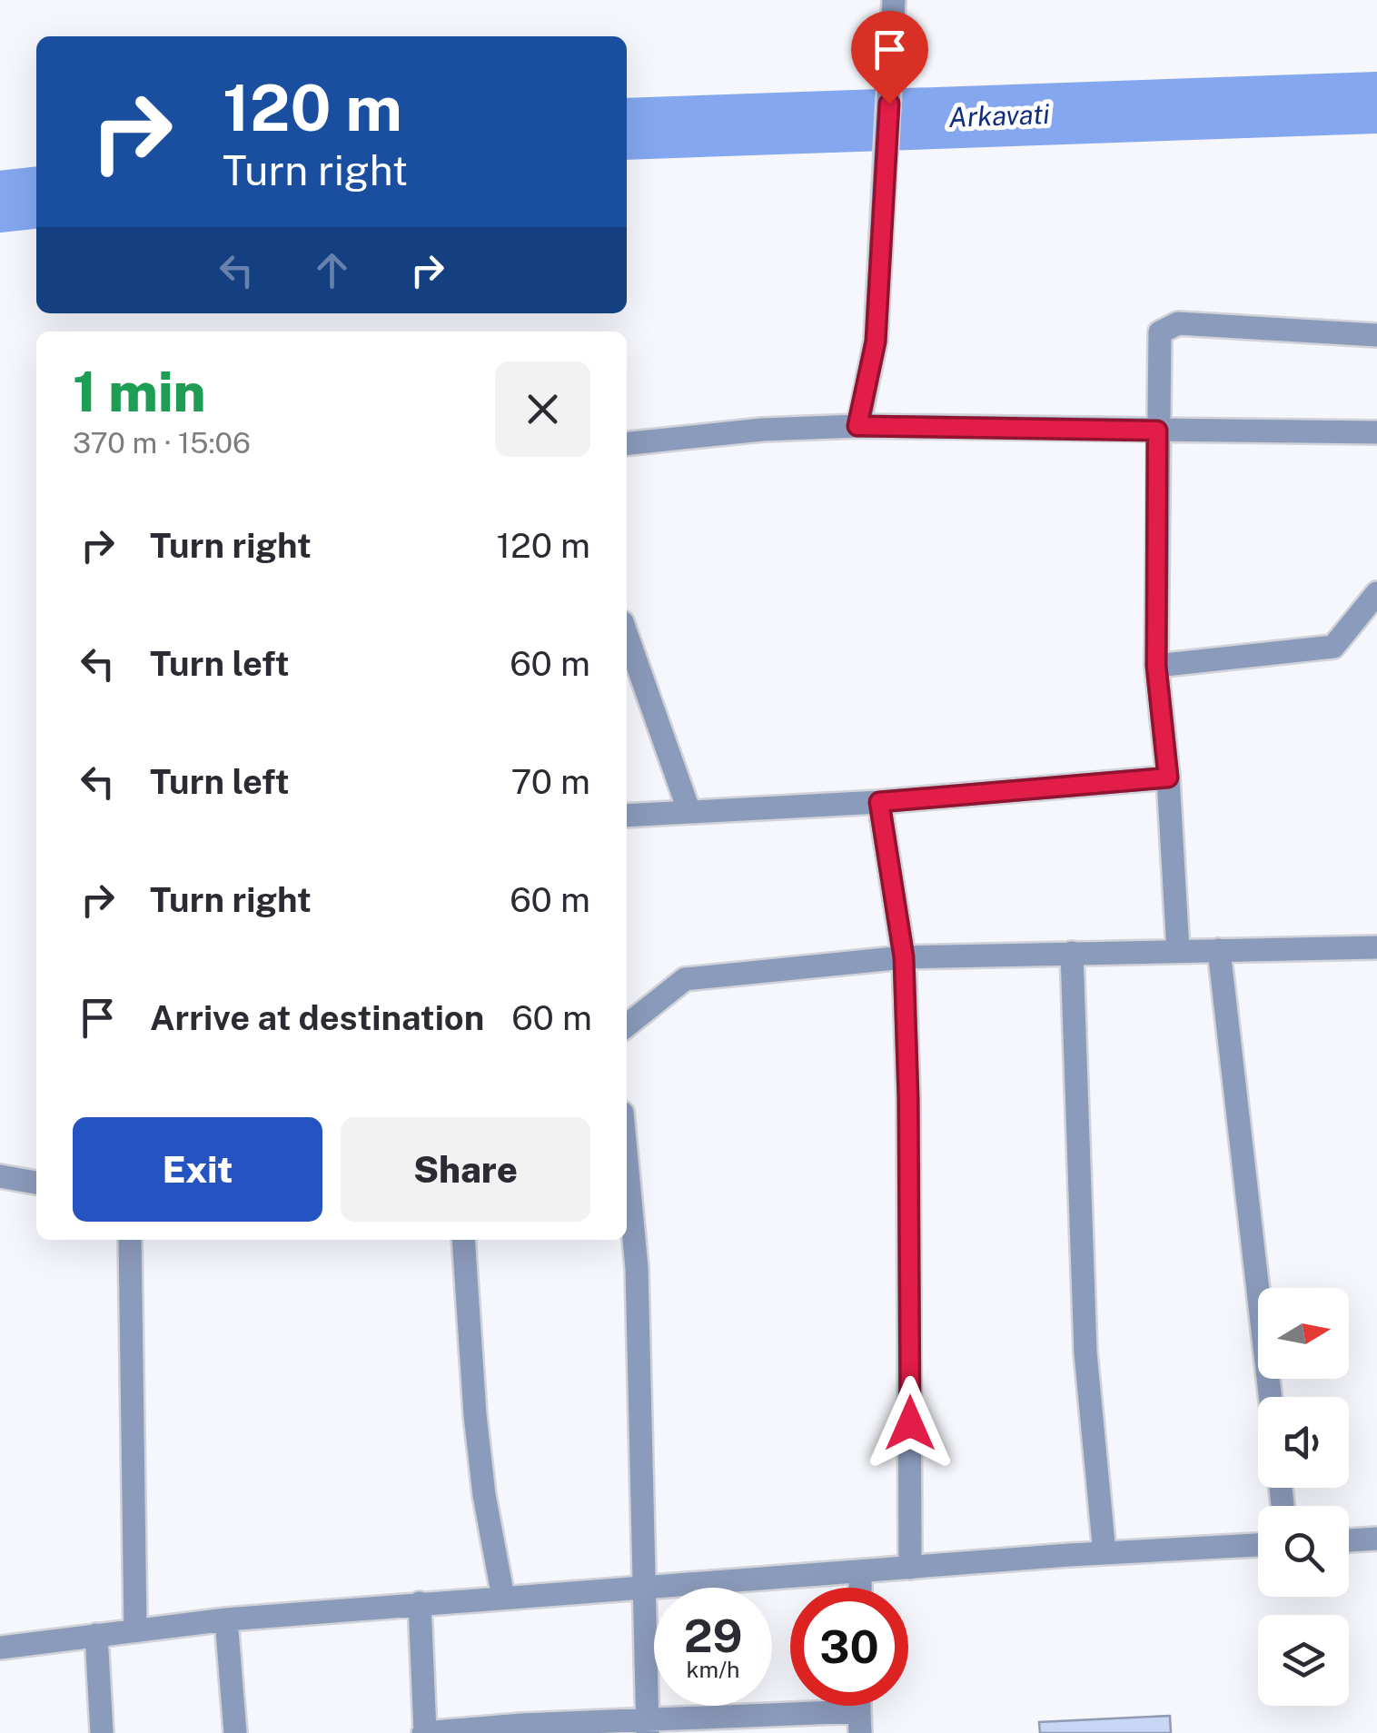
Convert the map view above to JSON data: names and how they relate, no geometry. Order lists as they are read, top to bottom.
{
  "water": ["Arkavati"],
  "north": "right",
  "page": {
    "turn": ["120 m", "Turn right"],
    "heading": ["1 min", "370 m · 15:06"],
    "list": [
      {
        "name": "Turn right",
        "value": "120 m"
      },
      {
        "name": "Turn left",
        "value": "60 m"
      },
      {
        "name": "Turn left",
        "value": "70 m"
      },
      {
        "name": "Turn right",
        "value": "60 m"
      },
      {
        "name": "Arrive at destination",
        "value": "60 m"
      }
    ],
    "buttons": ["Exit", "Share"],
    "speed": "29 km/h",
    "limit": "30"
  }
}
